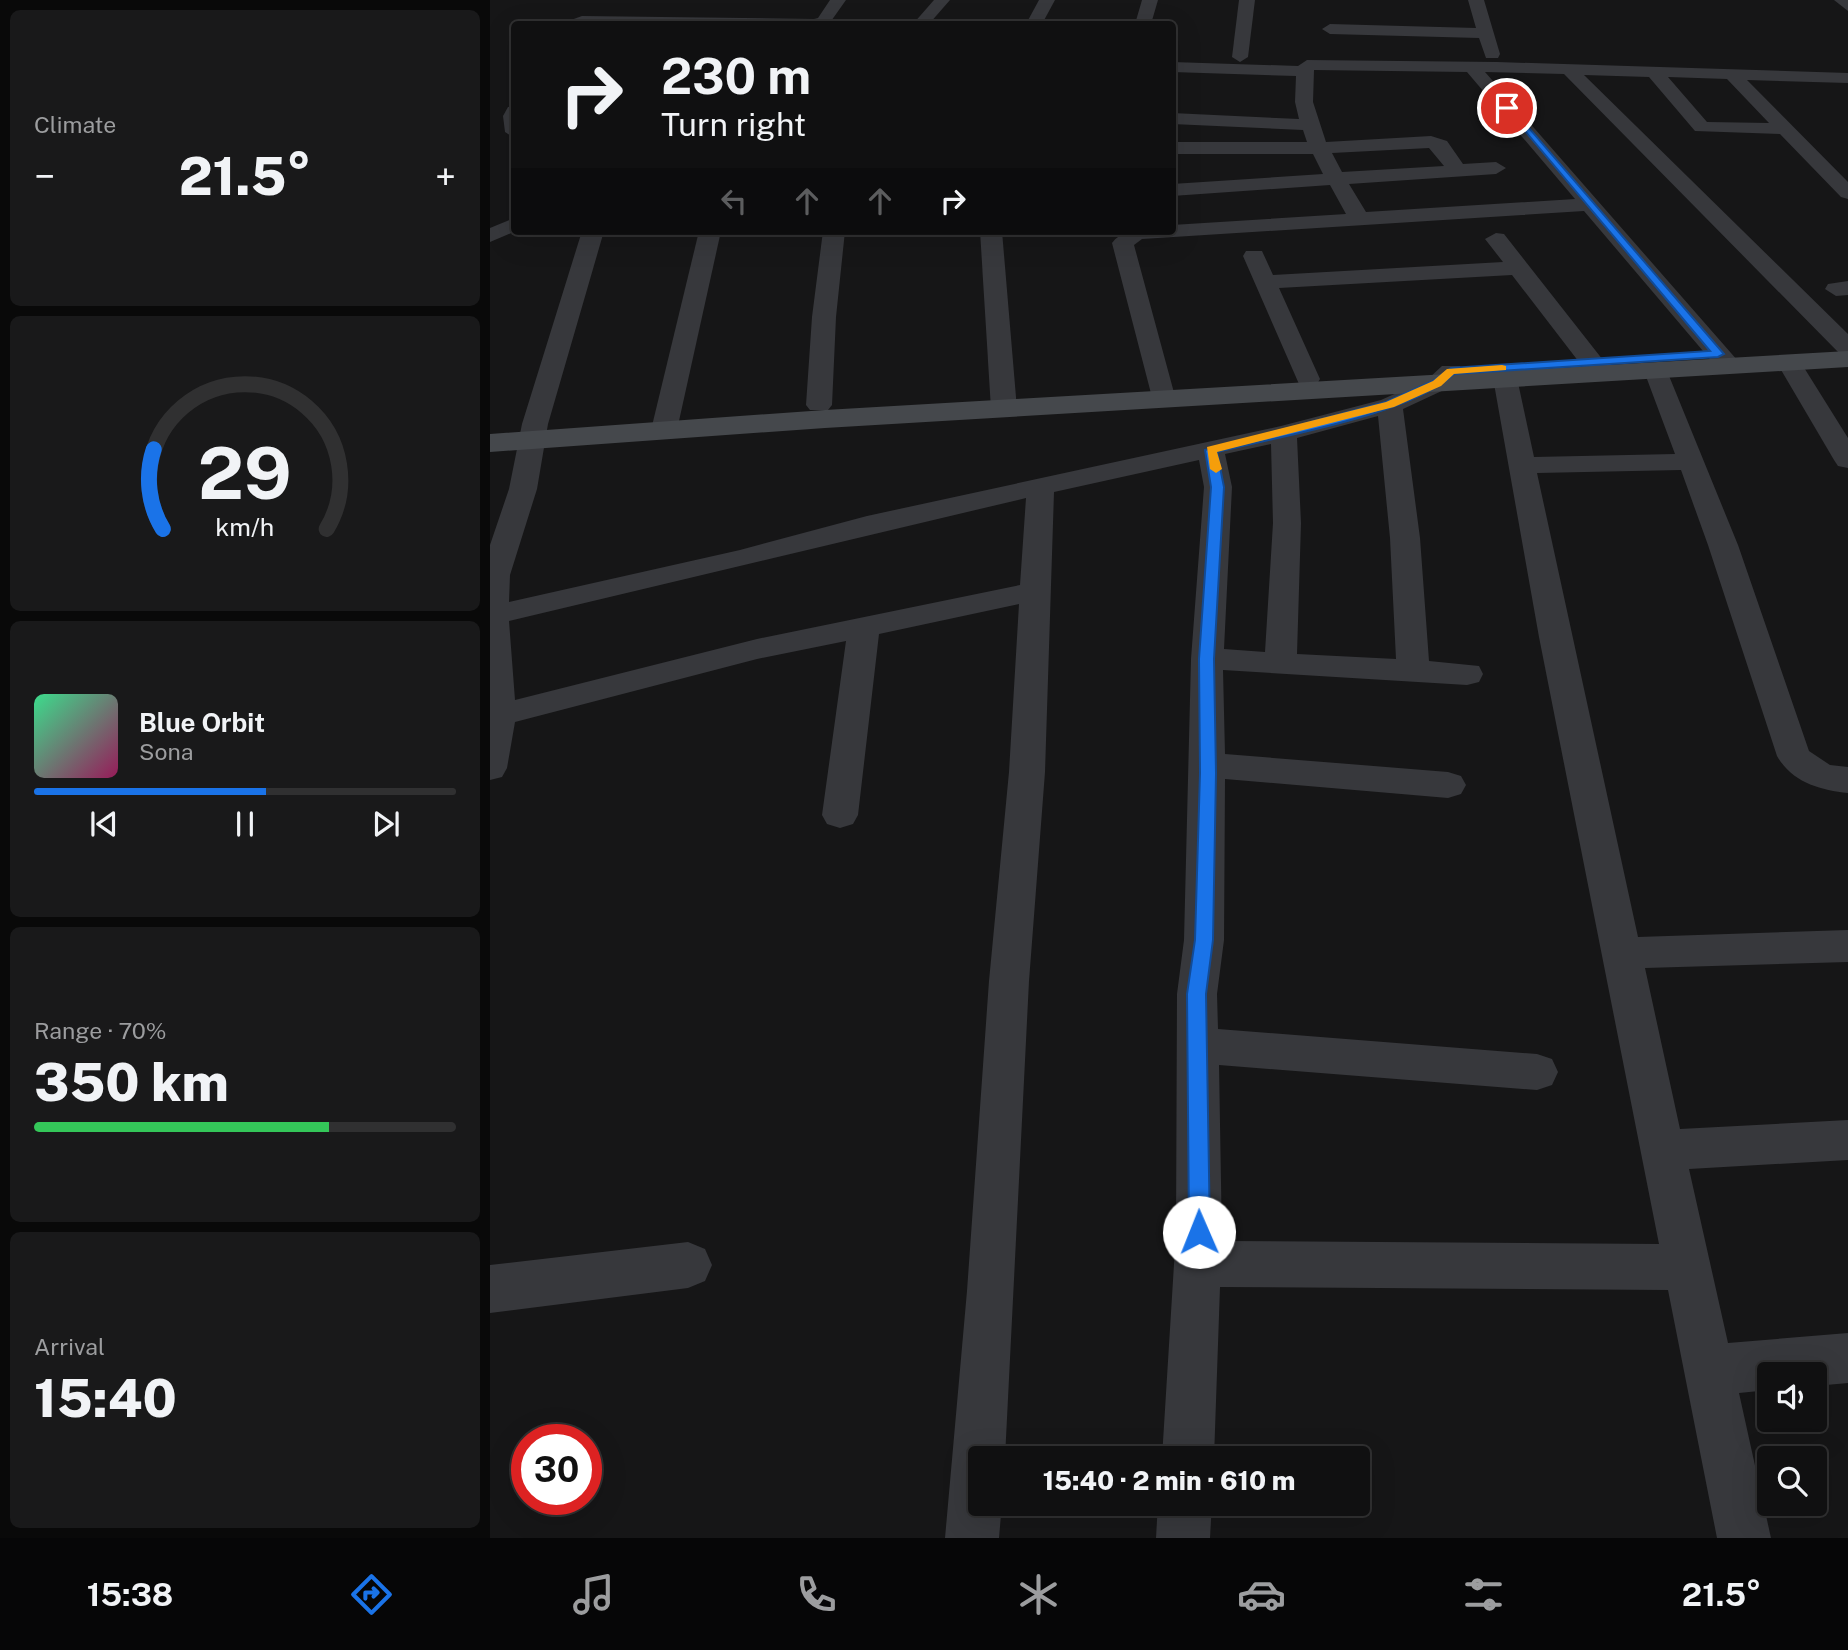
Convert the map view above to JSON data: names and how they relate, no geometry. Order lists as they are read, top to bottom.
{
  "page": {
    "tile": [
      "Climate",
      ["Range · 70%", "350 km"],
      ["Arrival", "15:40"]
    ],
    "turn": ["230 m", "Turn right"],
    "heat": ["−", "21.5°", "+"],
    "song": ["Blue Orbit", "Sona"],
    "limit": "30",
    "trip": "15:40 · 2 min · 610 m",
    "tabs": ["15:38", "21.5°"],
    "gauge": ["29", "km/h"]
  }
}
